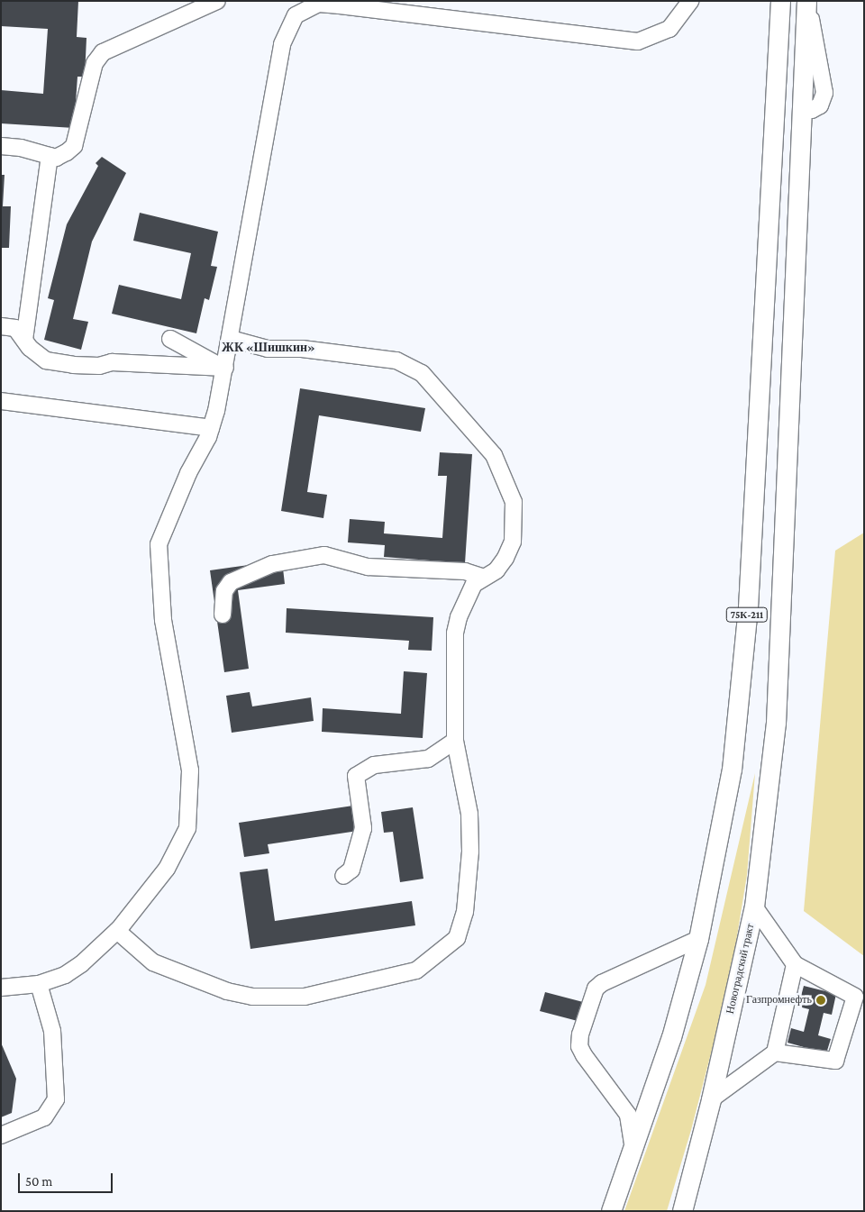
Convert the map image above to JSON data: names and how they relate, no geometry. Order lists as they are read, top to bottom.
{
  "streets": {
    "main road": ["75К-211", "Новоградский тракт"]
  },
  "crossings": [
    ["75К-211", "Новоградский тракт"]
  ],
  "districts": ["ЖК «Шишкин»"],
  "places": ["Газпромнефть"],
  "scale_bar": "50 m"
}
